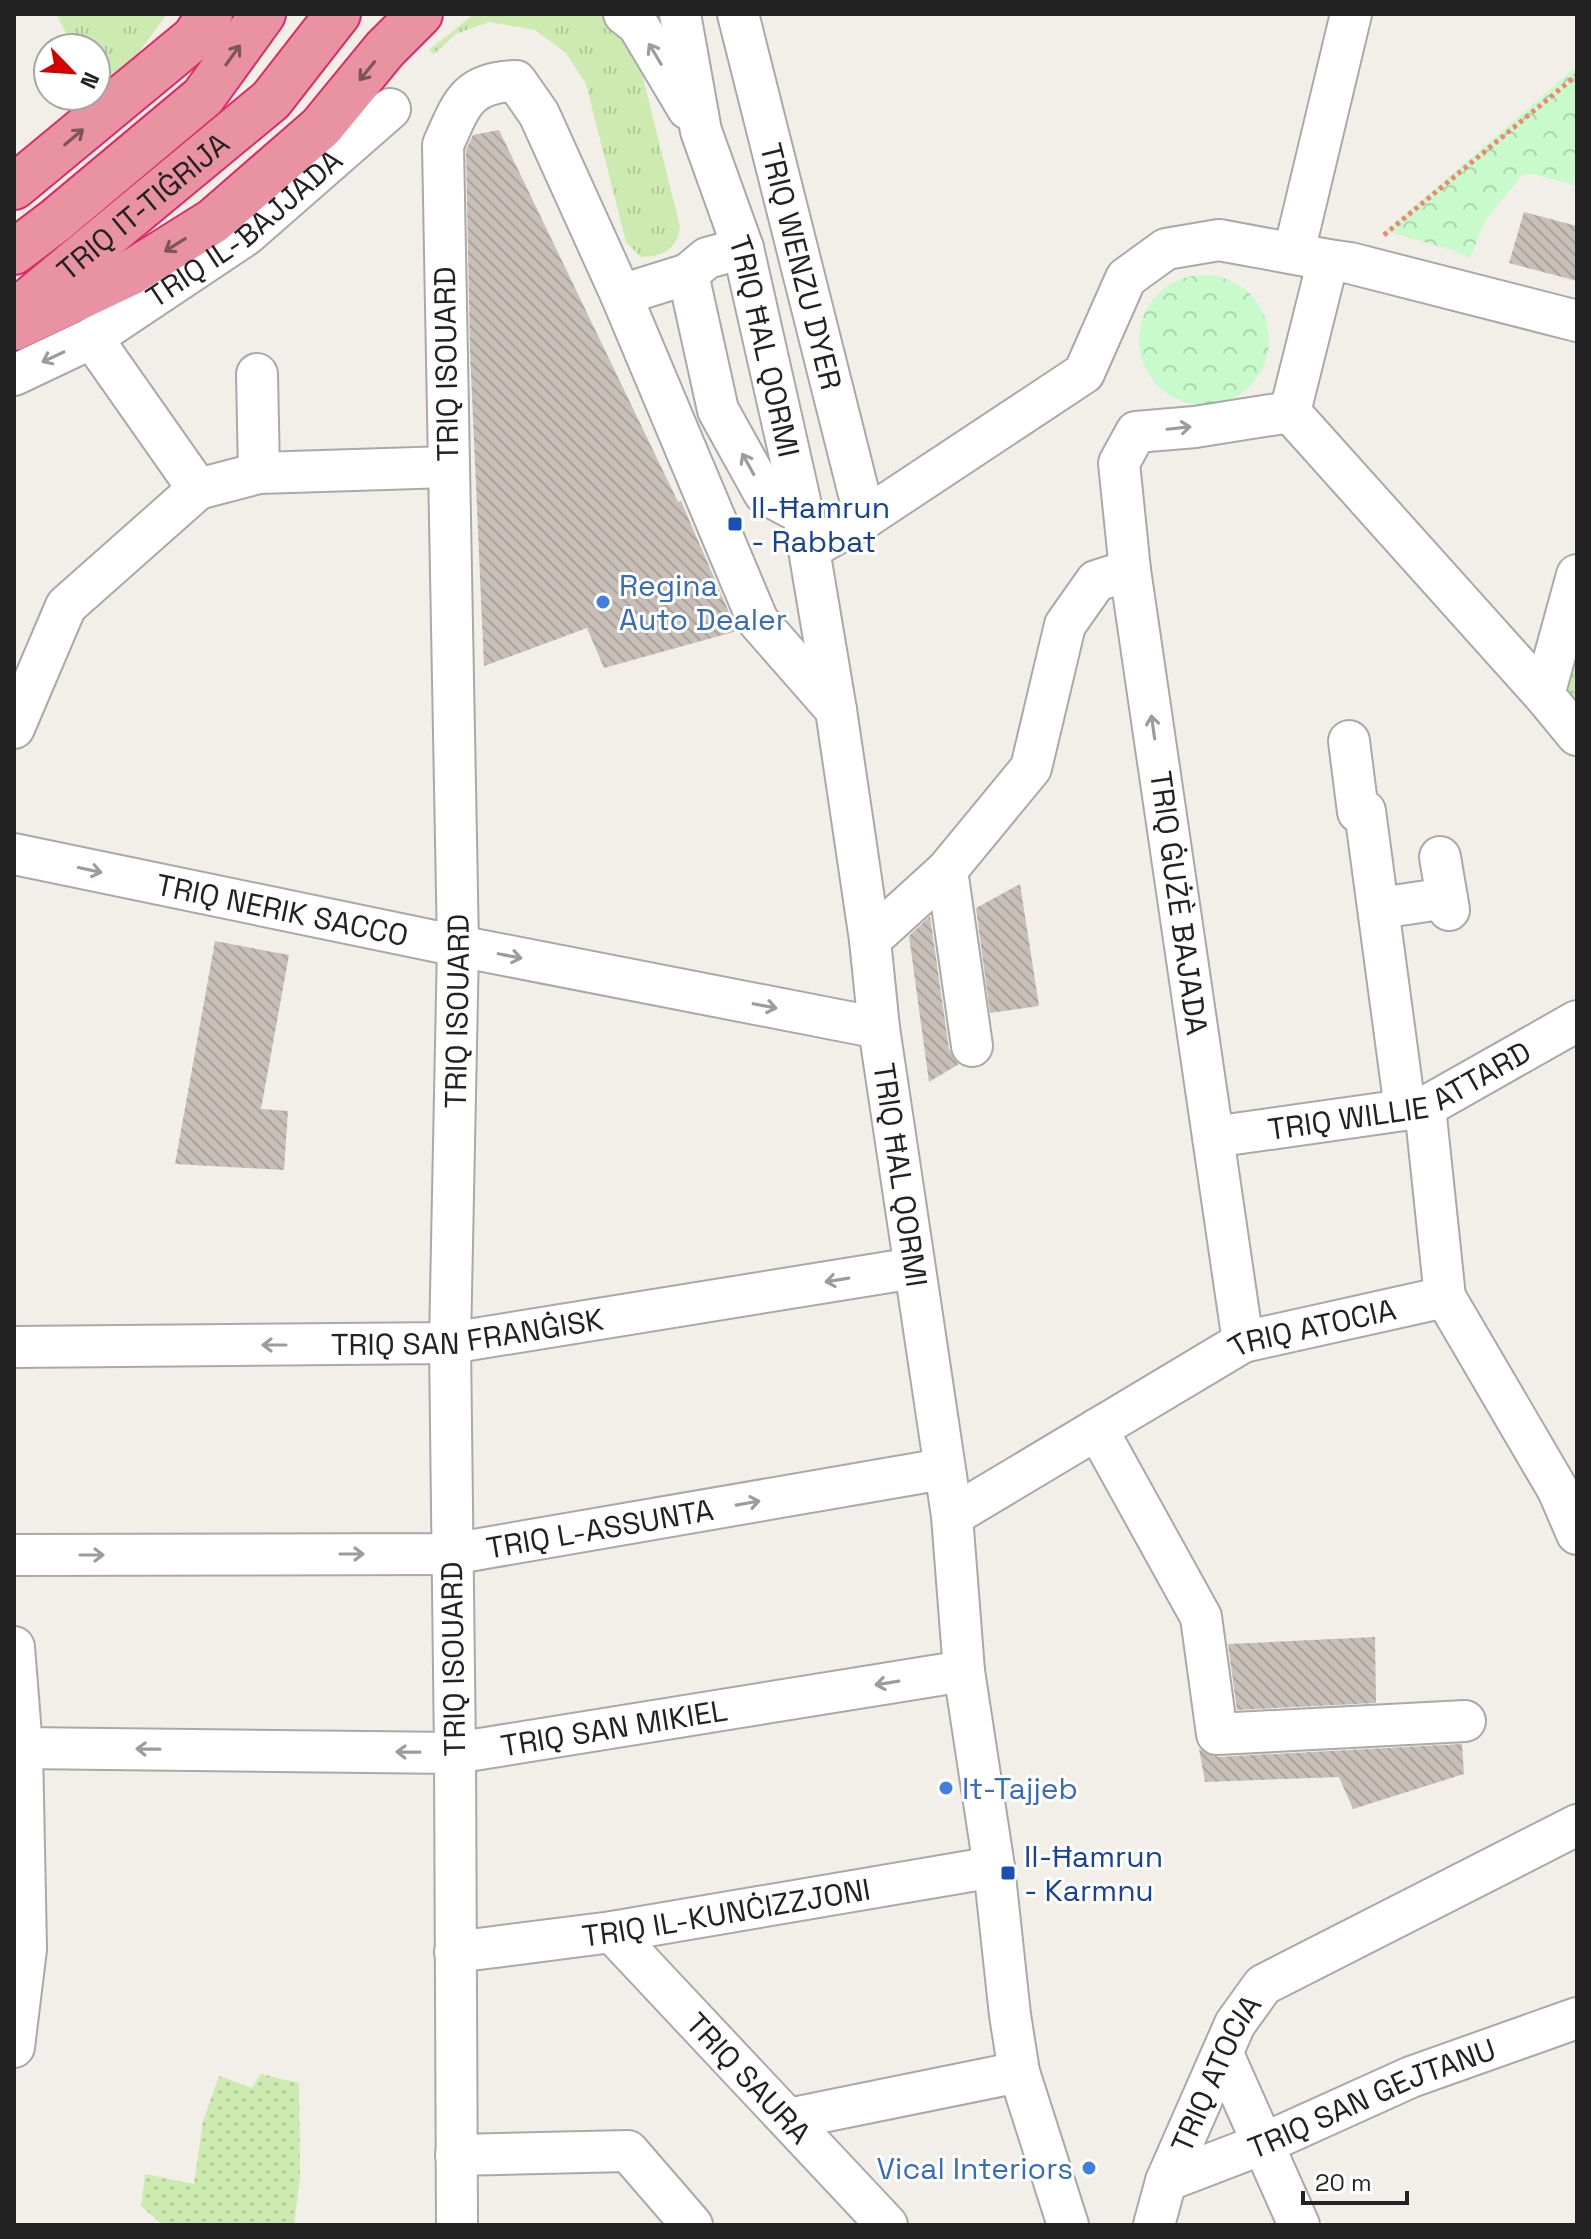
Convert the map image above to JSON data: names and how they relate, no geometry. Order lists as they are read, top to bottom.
{
  "streets": {
    "highway": ["TRIQ IT-TIĠRIJA"],
    "street": [
      "TRIQ IL-BAJJADA",
      "TRIQ WENZU DYER",
      "TRIQ ĦAL QORMI",
      "TRIQ ISOUARD",
      "TRIQ ĠUŻÈ BAJADA",
      "TRIQ NERIK SACCO",
      "TRIQ WILLIE ATTARD",
      "TRIQ SAN FRANĠISK",
      "TRIQ ATOCIA",
      "TRIQ L-ASSUNTA",
      "TRIQ SAN MIKIEL",
      "TRIQ IL-KUNĊIZZJONI",
      "TRIQ SAURA",
      "TRIQ SAN GEJTANU"
    ]
  },
  "crossings": [
    ["TRIQ ĦAL QORMI", "TRIQ ISOUARD"],
    ["TRIQ ĦAL QORMI", "TRIQ NERIK SACCO"],
    ["TRIQ ĦAL QORMI", "TRIQ SAN FRANĠISK"],
    ["TRIQ ĦAL QORMI", "TRIQ ATOCIA"],
    ["TRIQ ĦAL QORMI", "TRIQ L-ASSUNTA"],
    ["TRIQ ĦAL QORMI", "TRIQ SAN MIKIEL"],
    ["TRIQ ĦAL QORMI", "TRIQ IL-KUNĊIZZJONI"],
    ["TRIQ ISOUARD", "TRIQ NERIK SACCO"],
    ["TRIQ ISOUARD", "TRIQ SAN FRANĠISK"],
    ["TRIQ ISOUARD", "TRIQ L-ASSUNTA"],
    ["TRIQ ISOUARD", "TRIQ SAN MIKIEL"],
    ["TRIQ ISOUARD", "TRIQ IL-KUNĊIZZJONI"],
    ["TRIQ ĠUŻÈ BAJADA", "TRIQ WILLIE ATTARD"],
    ["TRIQ ĠUŻÈ BAJADA", "TRIQ ATOCIA"],
    ["TRIQ ATOCIA", "TRIQ SAN GEJTANU"],
    ["TRIQ IL-KUNĊIZZJONI", "TRIQ SAURA"]
  ],
  "one_way": [
    "TRIQ NERIK SACCO",
    "TRIQ SAN FRANĠISK",
    "TRIQ L-ASSUNTA",
    "TRIQ SAN MIKIEL"
  ],
  "places": {
    "transit": ["Il-Ħamrun - Rabbat", "Il-Ħamrun - Karmnu"],
    "other": ["Regina Auto Dealer", "It-Tajjeb", "Vical Interiors"]
  },
  "scale_bar": "20 m",
  "north": "bottom right"
}
